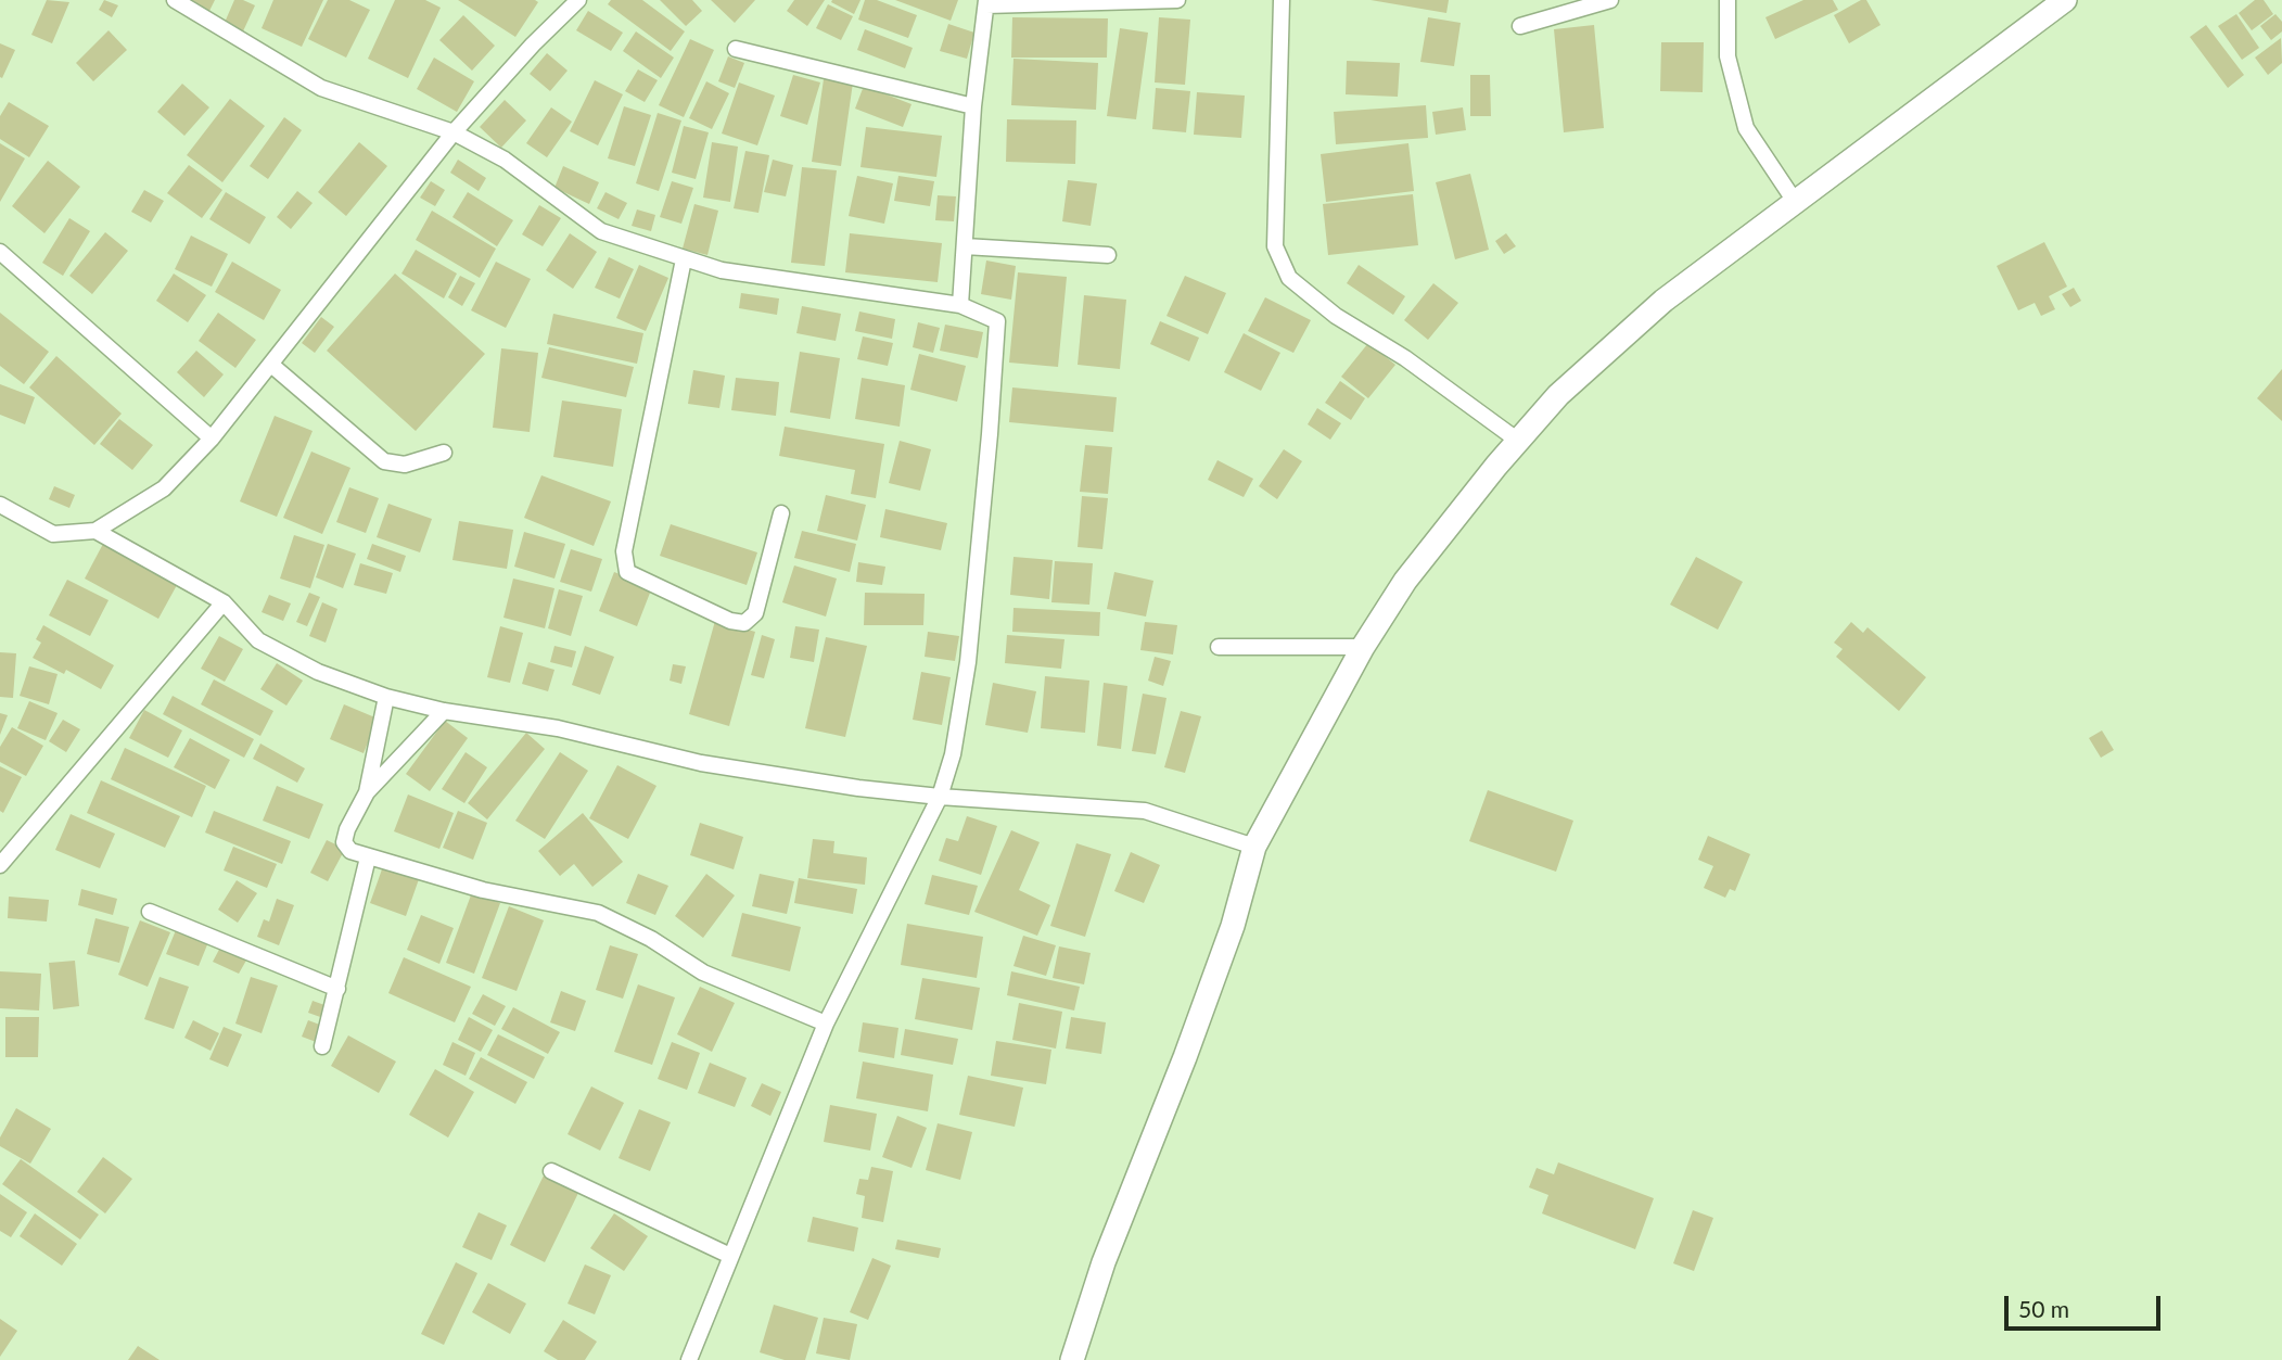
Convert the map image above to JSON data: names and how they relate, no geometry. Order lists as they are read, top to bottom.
{
  "scale_bar": "50 m"
}
